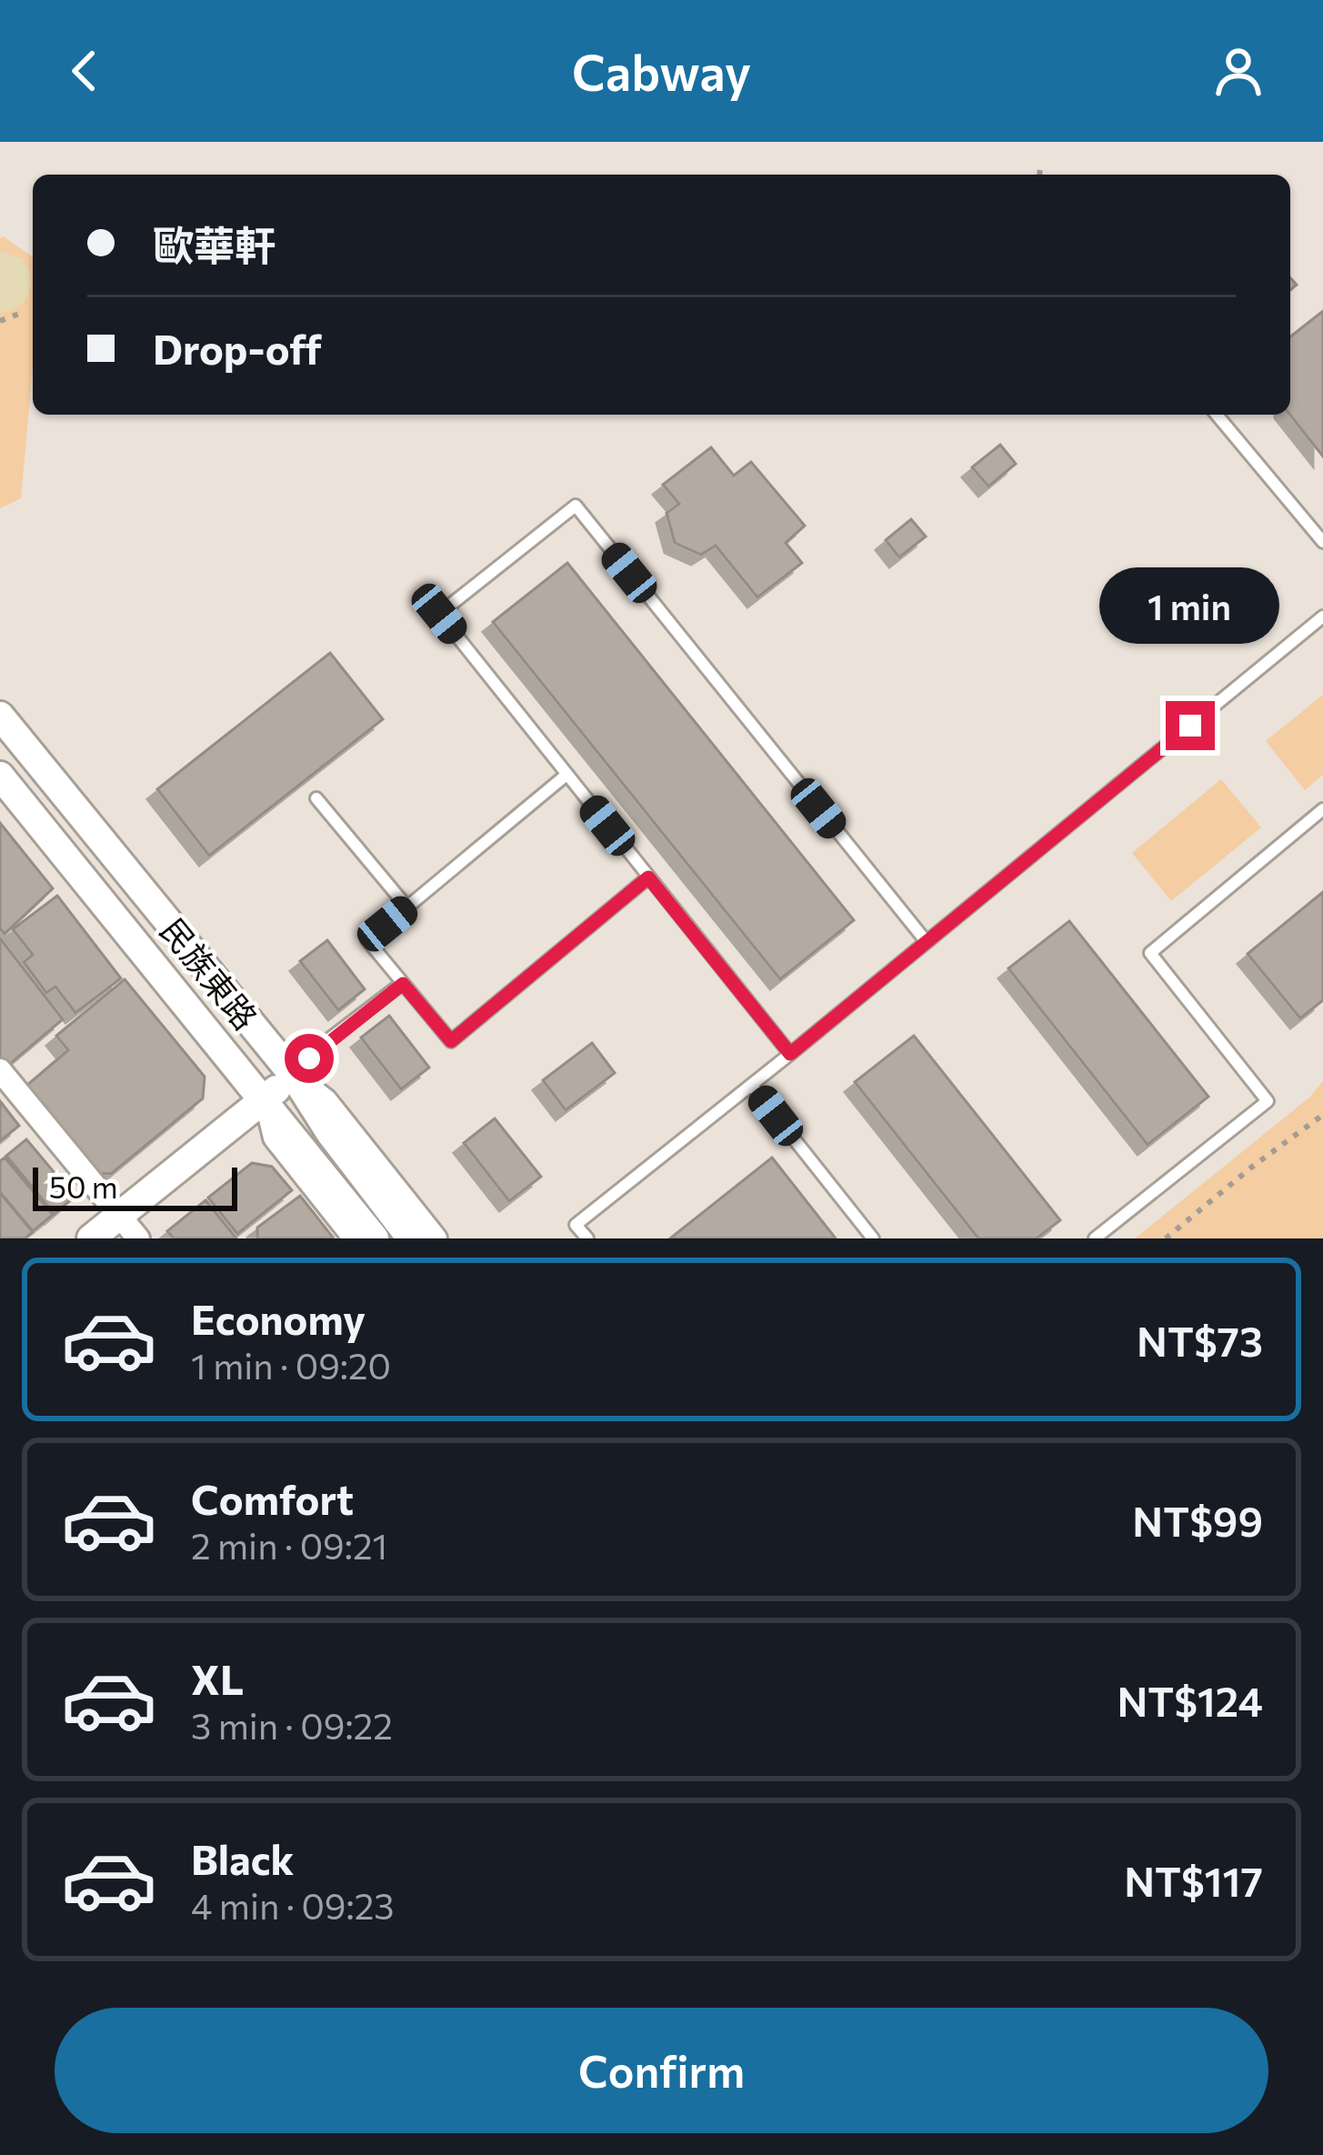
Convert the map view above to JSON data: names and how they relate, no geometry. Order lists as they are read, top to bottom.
{
  "streets": {
    "street": ["民族東路"]
  },
  "scale_bar": "50 m",
  "page": {
    "header": "Cabway",
    "banner": ["歐華軒", "Drop-off"],
    "bubble": "1 min",
    "scale": "50 m",
    "list": [
      {
        "name": "Economy",
        "note": "1 min · 09:20",
        "value": "NT$73"
      },
      {
        "name": "Comfort",
        "note": "2 min · 09:21",
        "value": "NT$99"
      },
      {
        "name": "XL",
        "note": "3 min · 09:22",
        "value": "NT$124"
      },
      {
        "name": "Black",
        "note": "4 min · 09:23",
        "value": "NT$117"
      }
    ],
    "buttons": "Confirm"
  }
}
